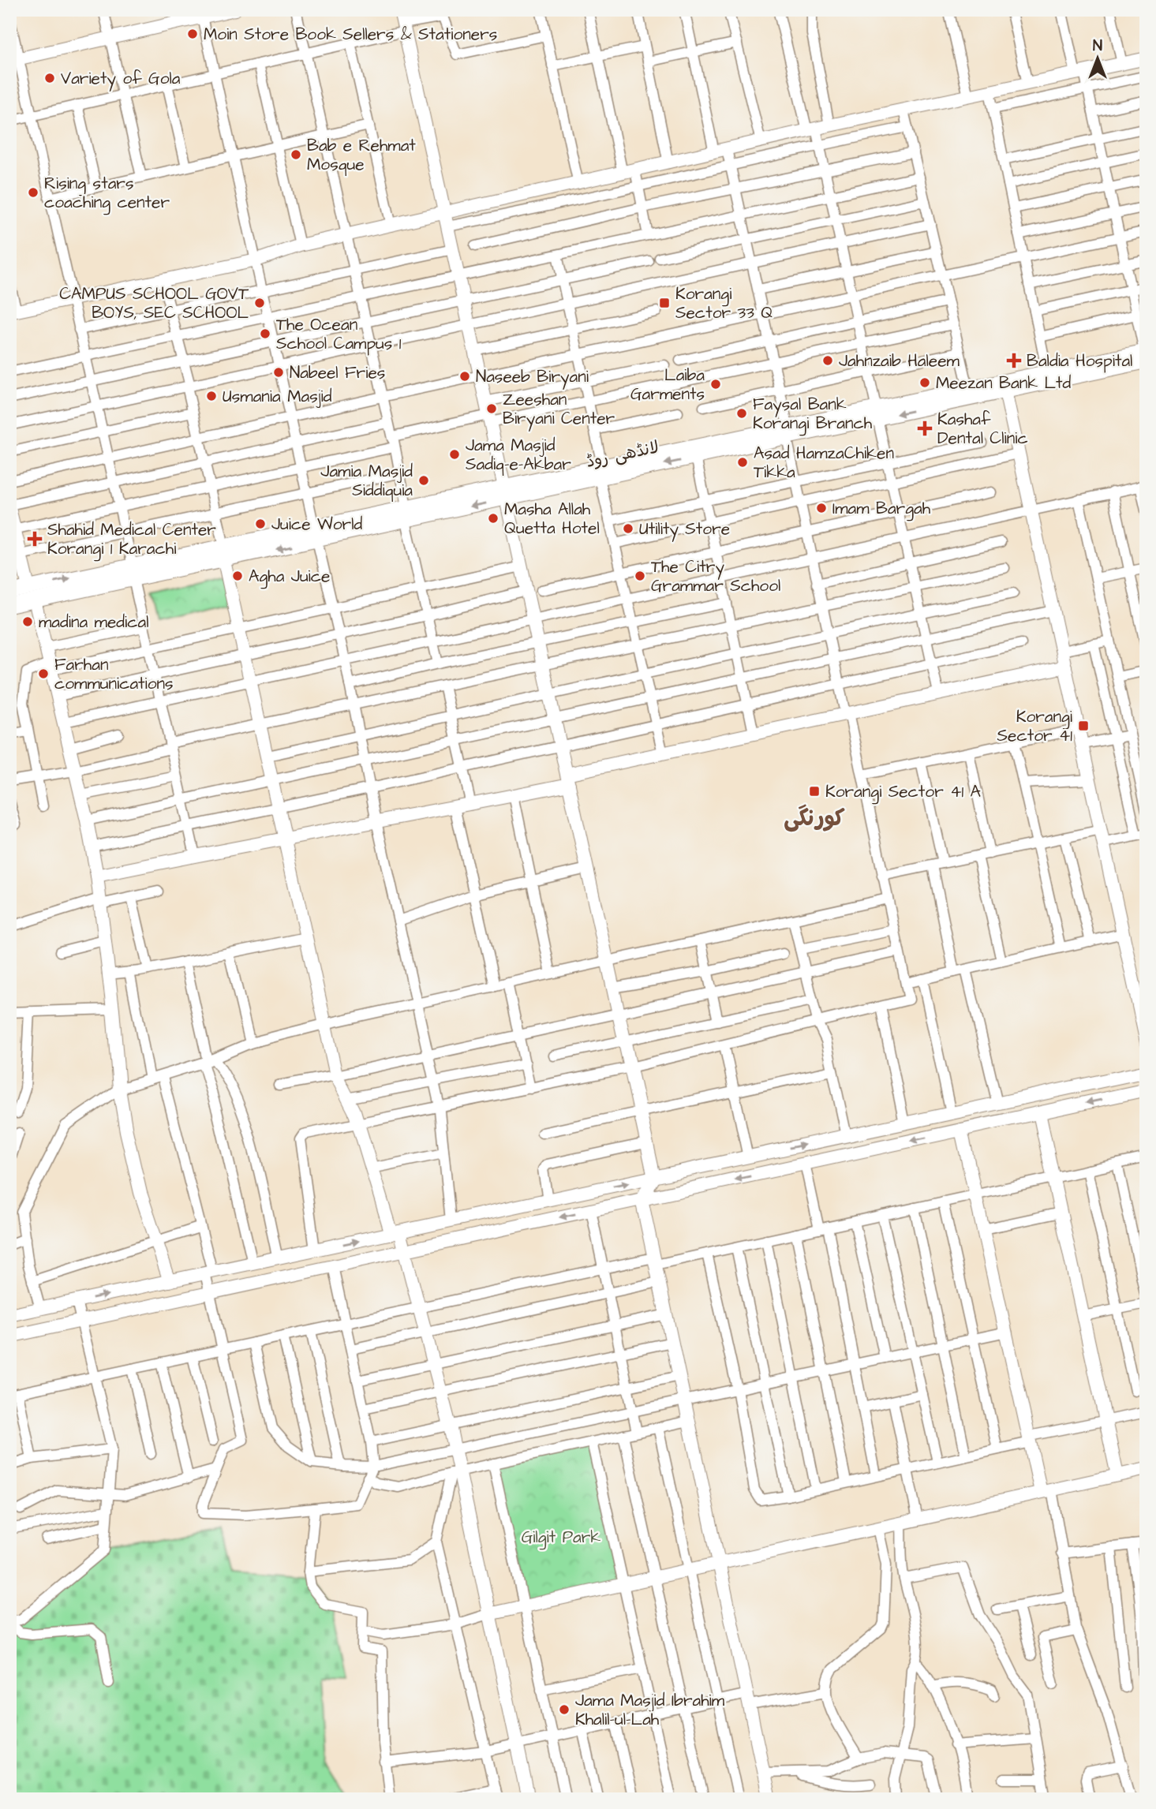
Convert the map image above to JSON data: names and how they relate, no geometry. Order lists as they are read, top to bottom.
{
  "streets": {
    "main road": ["لانڈھی روڈ"]
  },
  "districts": ["کورنگی"],
  "parks": ["Gilgit Park"],
  "places": {
    "other": [
      "Moin Store Book Sellers & Stationers",
      "Variety of Gola",
      "Bab e Rehmat Mosque",
      "Rising stars coaching center",
      "CAMPUS SCHOOL GOVT BOYS, SEC SCHOOL",
      "The Ocean School Campus 1",
      "Jahnzaib Haleem",
      "Nabeel Fries",
      "Naseeb Biryani",
      "Meezan Bank Ltd",
      "Laiba Garments",
      "Usmania Masjid",
      "Zeeshan Biryani Center",
      "Faysal Bank Korangi Branch",
      "Jama Masjid Sadiq-e-Akbar",
      "Asad HamzaChiken Tikka",
      "Jamia Masjid Siddiquia",
      "Imam Bargah",
      "Masha Allah Quetta Hotel",
      "Juice World",
      "Utility Store",
      "Agha Juice",
      "The Citry Grammar School",
      "madina medical",
      "Farhan communications",
      "Jama Masjid Ibrahim Khalil-ul-Lah"
    ],
    "transit": ["Korangi Sector 33 Q", "Korangi Sector 41", "Korangi Sector 41 A"],
    "health": ["Baldia Hospital", "Kashaf Dental Clinic", "Shahid Medical Center Korangi 1 Karachi"]
  },
  "north": "top"
}
